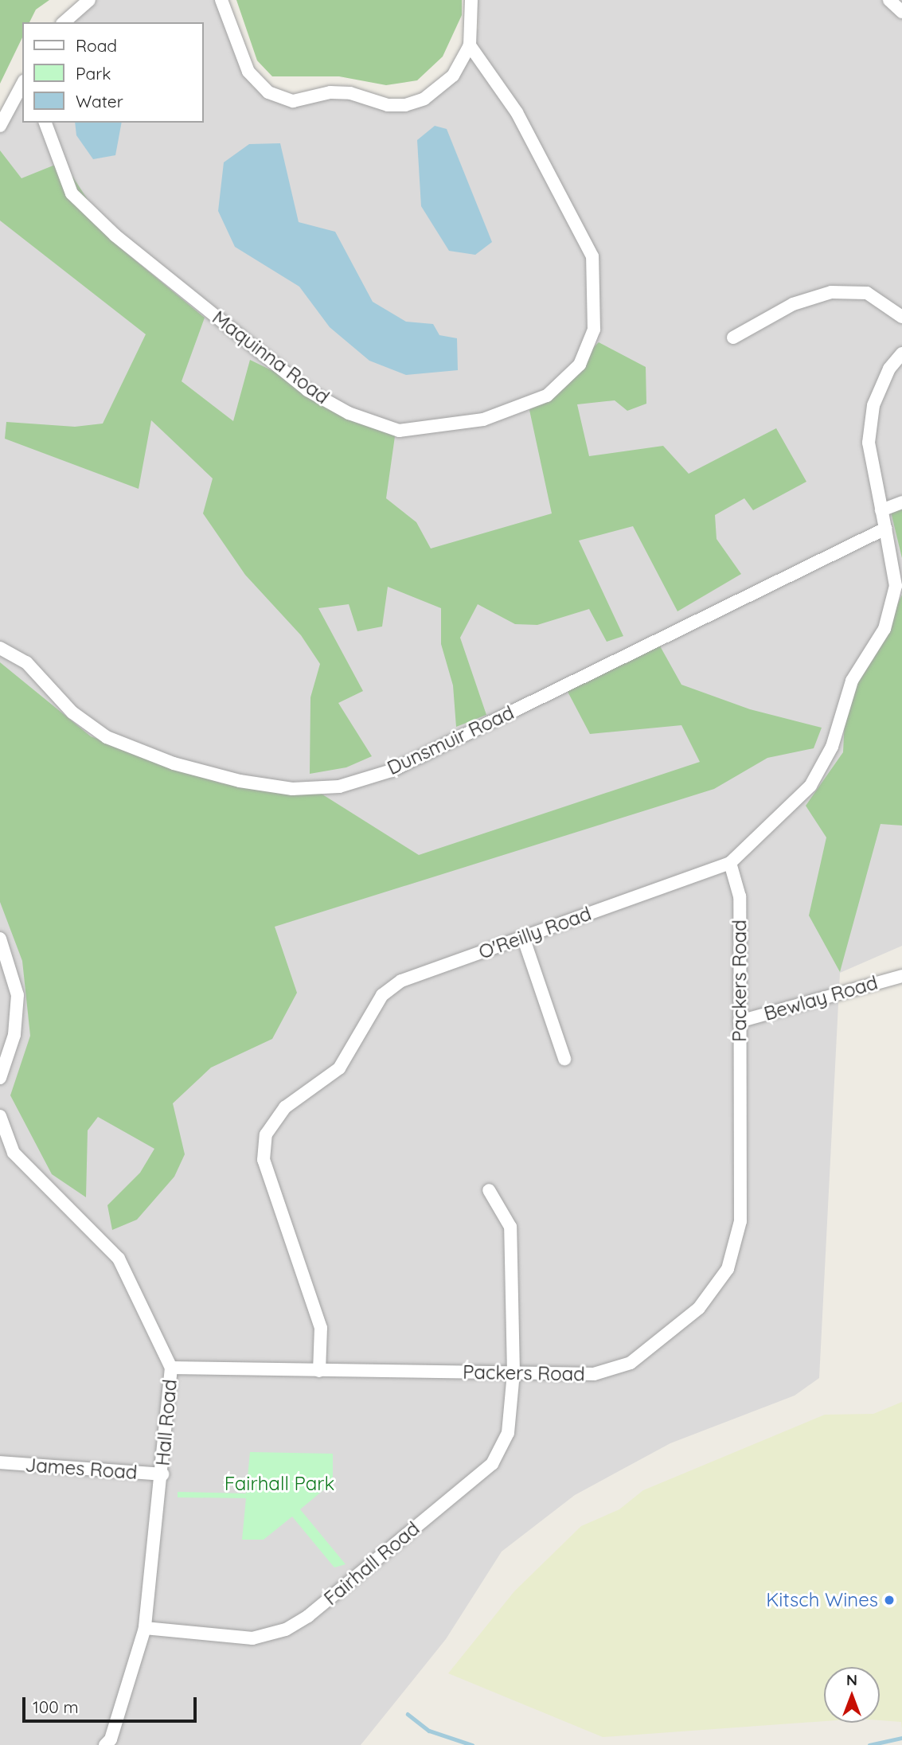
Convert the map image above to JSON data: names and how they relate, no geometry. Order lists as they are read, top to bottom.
{
  "streets": {
    "street": [
      "Maquinna Road",
      "Dunsmuir Road",
      "O'Reilly Road",
      "Packers Road",
      "Bewlay Road",
      "Hall Road",
      "James Road",
      "Fairhall Road"
    ]
  },
  "crossings": [
    ["Dunsmuir Road", "O'Reilly Road"],
    ["O'Reilly Road", "Packers Road"],
    ["Packers Road", "Bewlay Road"],
    ["Packers Road", "Hall Road"],
    ["Packers Road", "Fairhall Road"],
    ["Hall Road", "James Road"],
    ["Hall Road", "Fairhall Road"]
  ],
  "parks": ["Fairhall Park"],
  "places": ["Kitsch Wines"],
  "legend": ["Road", "Park", "Water"],
  "scale_bar": "100 m",
  "north": "top"
}
